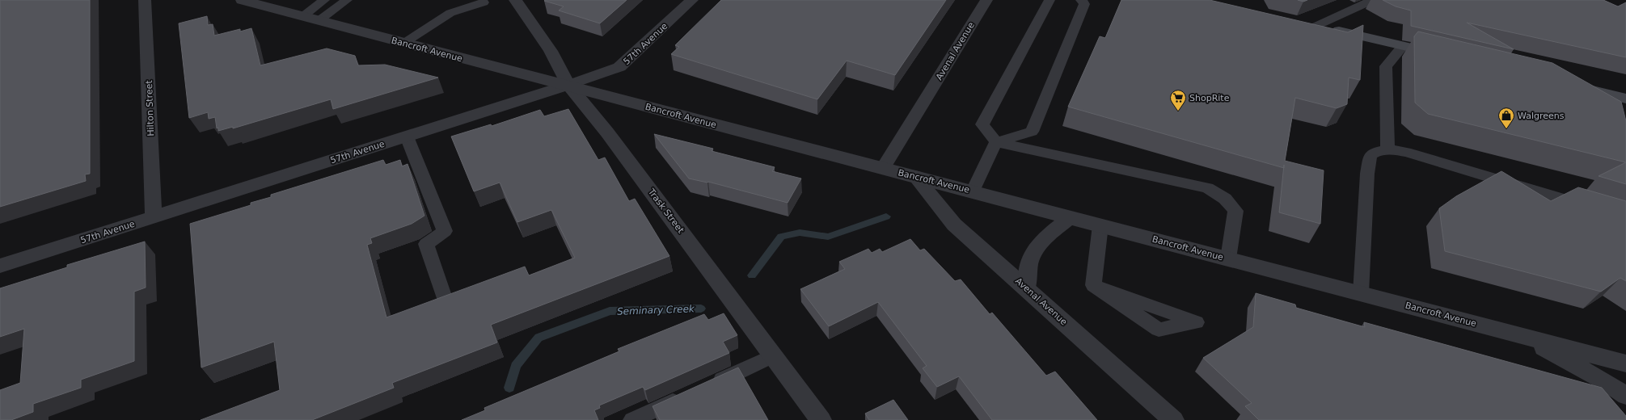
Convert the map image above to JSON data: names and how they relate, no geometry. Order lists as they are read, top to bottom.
{
  "streets": {
    "street": [
      "57th Avenue",
      "Bancroft Avenue",
      "Avenal Avenue",
      "Hilton Street",
      "Trask Street"
    ]
  },
  "crossings": [
    ["57th Avenue", "Bancroft Avenue"],
    ["57th Avenue", "Hilton Street"],
    ["57th Avenue", "Trask Street"],
    ["Bancroft Avenue", "Avenal Avenue"],
    ["Bancroft Avenue", "Trask Street"]
  ],
  "water": ["Seminary Creek"],
  "places": {
    "supermarket": ["ShopRite"],
    "shop": ["Walgreens"]
  }
}
